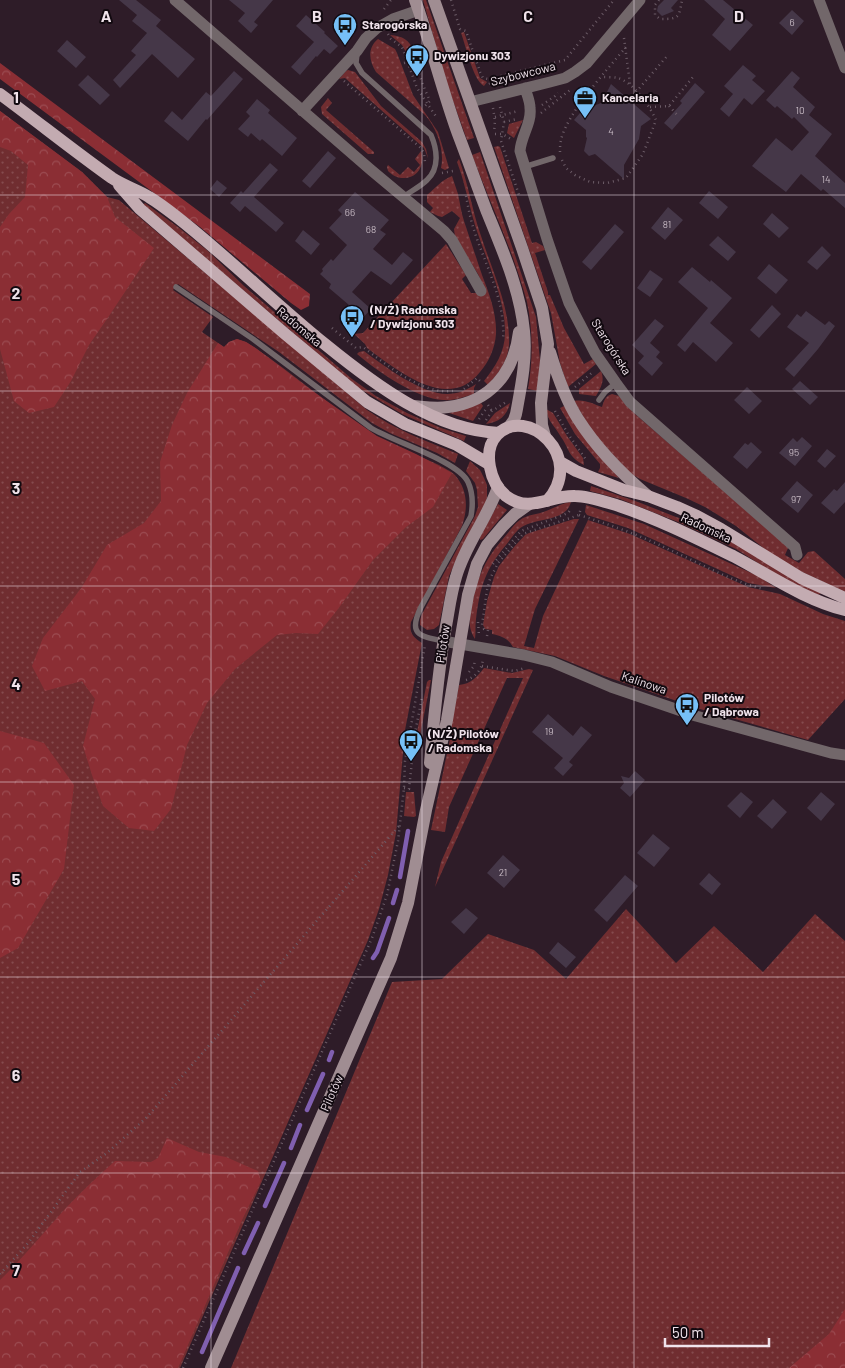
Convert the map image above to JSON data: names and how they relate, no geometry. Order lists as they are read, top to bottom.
{
  "streets": {
    "main road": ["Radomska", "Pilotów"],
    "street": ["Szybowcowa", "Starogórska", "Kalinowa"]
  },
  "crossings": [
    ["Szybowcowa", "Starogórska"],
    ["Radomska", "Pilotów"],
    ["Pilotów", "Kalinowa"]
  ],
  "places": {
    "bus stop": [
      "Starogórska",
      "Dywizjonu 303",
      "(N/Ż) Radomska / Dywizjonu 303",
      "Pilotów / Dąbrowa",
      "(N/Ż) Pilotów / Radomska"
    ],
    "office": ["Kancelaria"]
  },
  "house_numbers": [
    "6",
    "10",
    "4",
    "14",
    "66",
    "81",
    "68",
    "95",
    "97",
    "19",
    "21"
  ],
  "scale_bar": "50 m",
  "grid": {
    "columns": [
      "A",
      "B",
      "C",
      "D"
    ],
    "rows": [
      "1",
      "2",
      "3",
      "4",
      "5",
      "6",
      "7"
    ]
  }
}
